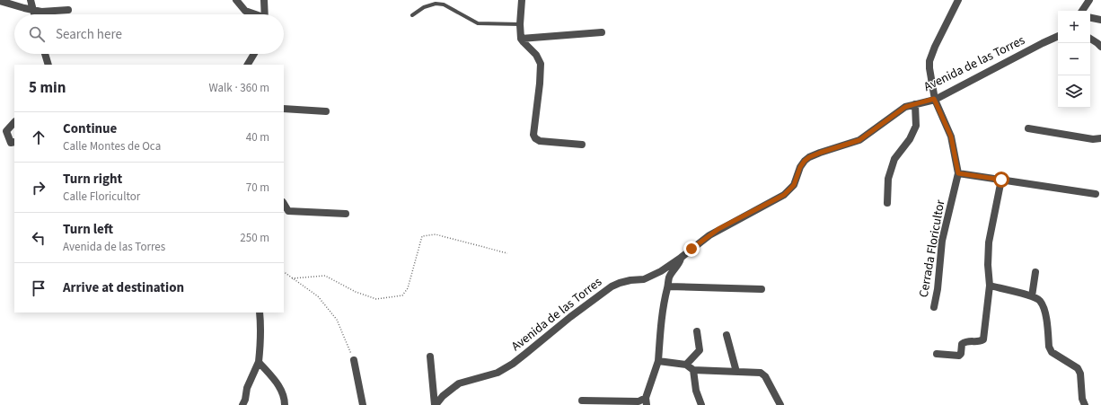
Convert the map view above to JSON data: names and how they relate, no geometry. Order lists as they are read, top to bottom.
{
  "streets": {
    "street": ["Avenida de las Torres", "Cerrada Floricultor"]
  },
  "page": {
    "map_buttons": ["+", "−"],
    "search": "Search here",
    "heading": ["5 min", "Walk · 360 m"],
    "list": [
      ["Continue", "Calle Montes de Oca", "40 m"],
      ["Turn right", "Calle Floricultor", "70 m"],
      ["Turn left", "Avenida de las Torres", "250 m"],
      "Arrive at destination"
    ]
  }
}
